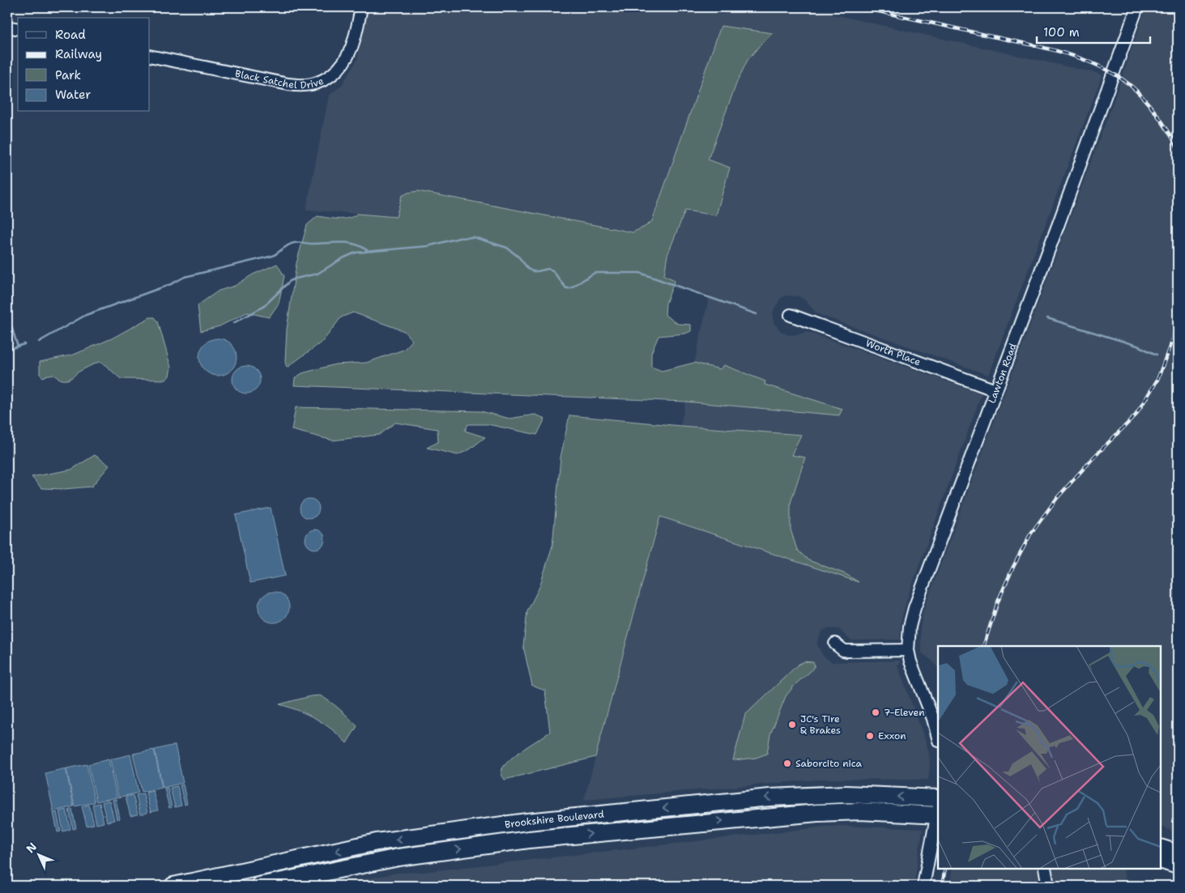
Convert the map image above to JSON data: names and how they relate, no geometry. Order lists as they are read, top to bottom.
{
  "streets": {
    "highway": ["Brookshire Boulevard"],
    "street": ["Black Satchel Drive", "Worth Place", "Lawton Road"]
  },
  "crossings": [
    ["Worth Place", "Lawton Road"]
  ],
  "places": [
    "7-Eleven",
    "JC's Tire & Brakes",
    "Exxon",
    "Saborcito nica"
  ],
  "legend": [
    "Road",
    "Railway",
    "Park",
    "Water"
  ],
  "scale_bar": "100 m",
  "north": "top left"
}
